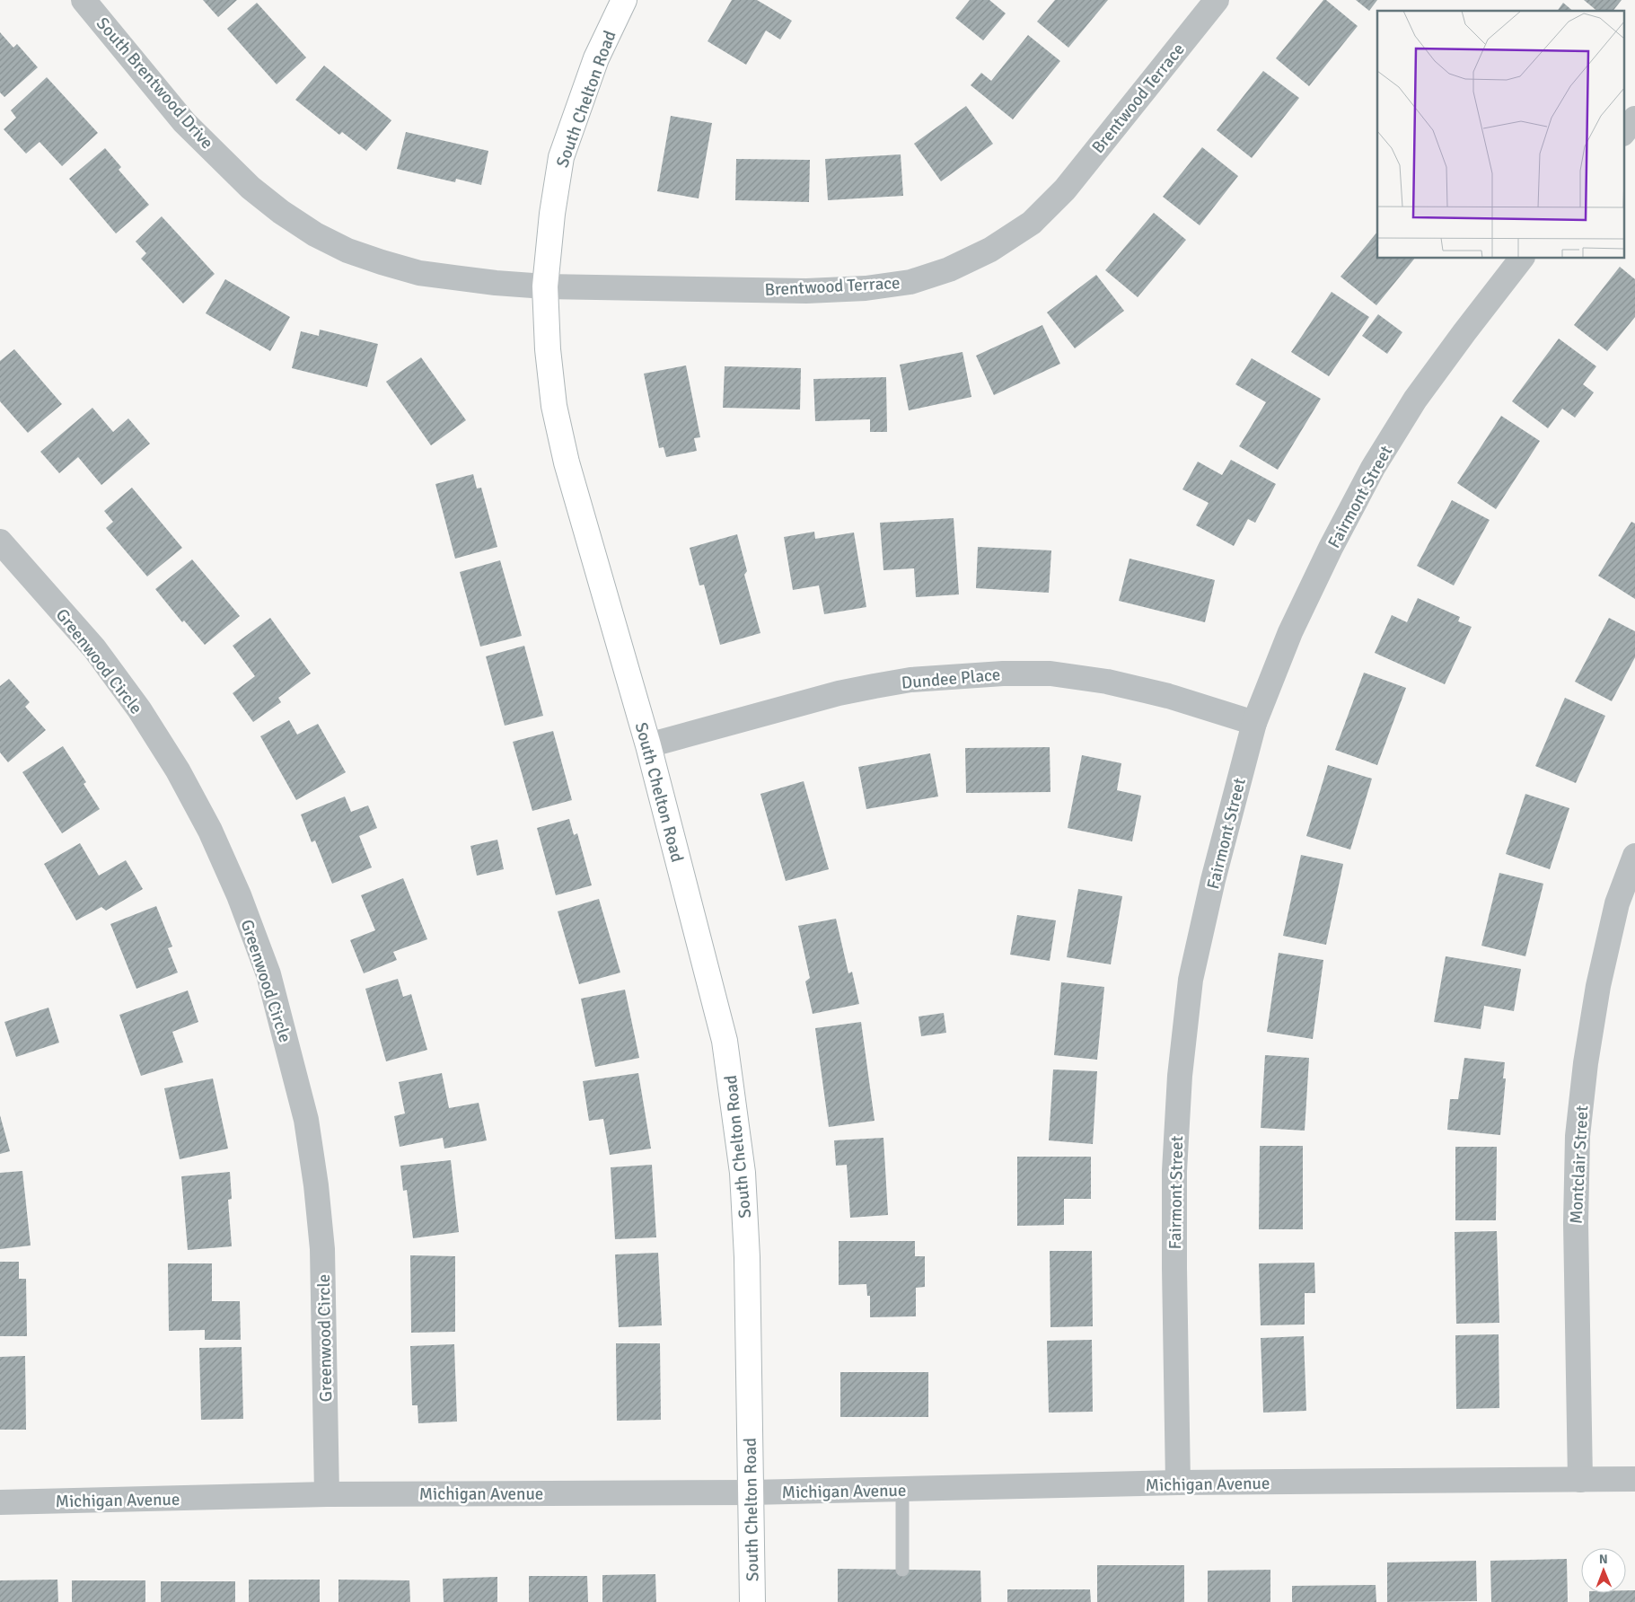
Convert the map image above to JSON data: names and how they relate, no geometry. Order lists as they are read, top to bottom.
{
  "streets": {
    "main road": ["South Chelton Road"],
    "street": [
      "South Brentwood Drive",
      "Brentwood Terrace",
      "Fairmont Street",
      "Greenwood Circle",
      "Dundee Place",
      "Montclair Street",
      "Michigan Avenue"
    ]
  },
  "crossings": [
    ["South Brentwood Drive", "Brentwood Terrace"],
    ["South Brentwood Drive", "South Chelton Road"],
    ["Brentwood Terrace", "South Chelton Road"],
    ["South Chelton Road", "Dundee Place"],
    ["South Chelton Road", "Michigan Avenue"],
    ["Fairmont Street", "Dundee Place"],
    ["Fairmont Street", "Michigan Avenue"],
    ["Greenwood Circle", "Michigan Avenue"],
    ["Montclair Street", "Michigan Avenue"]
  ],
  "north": "top"
}
